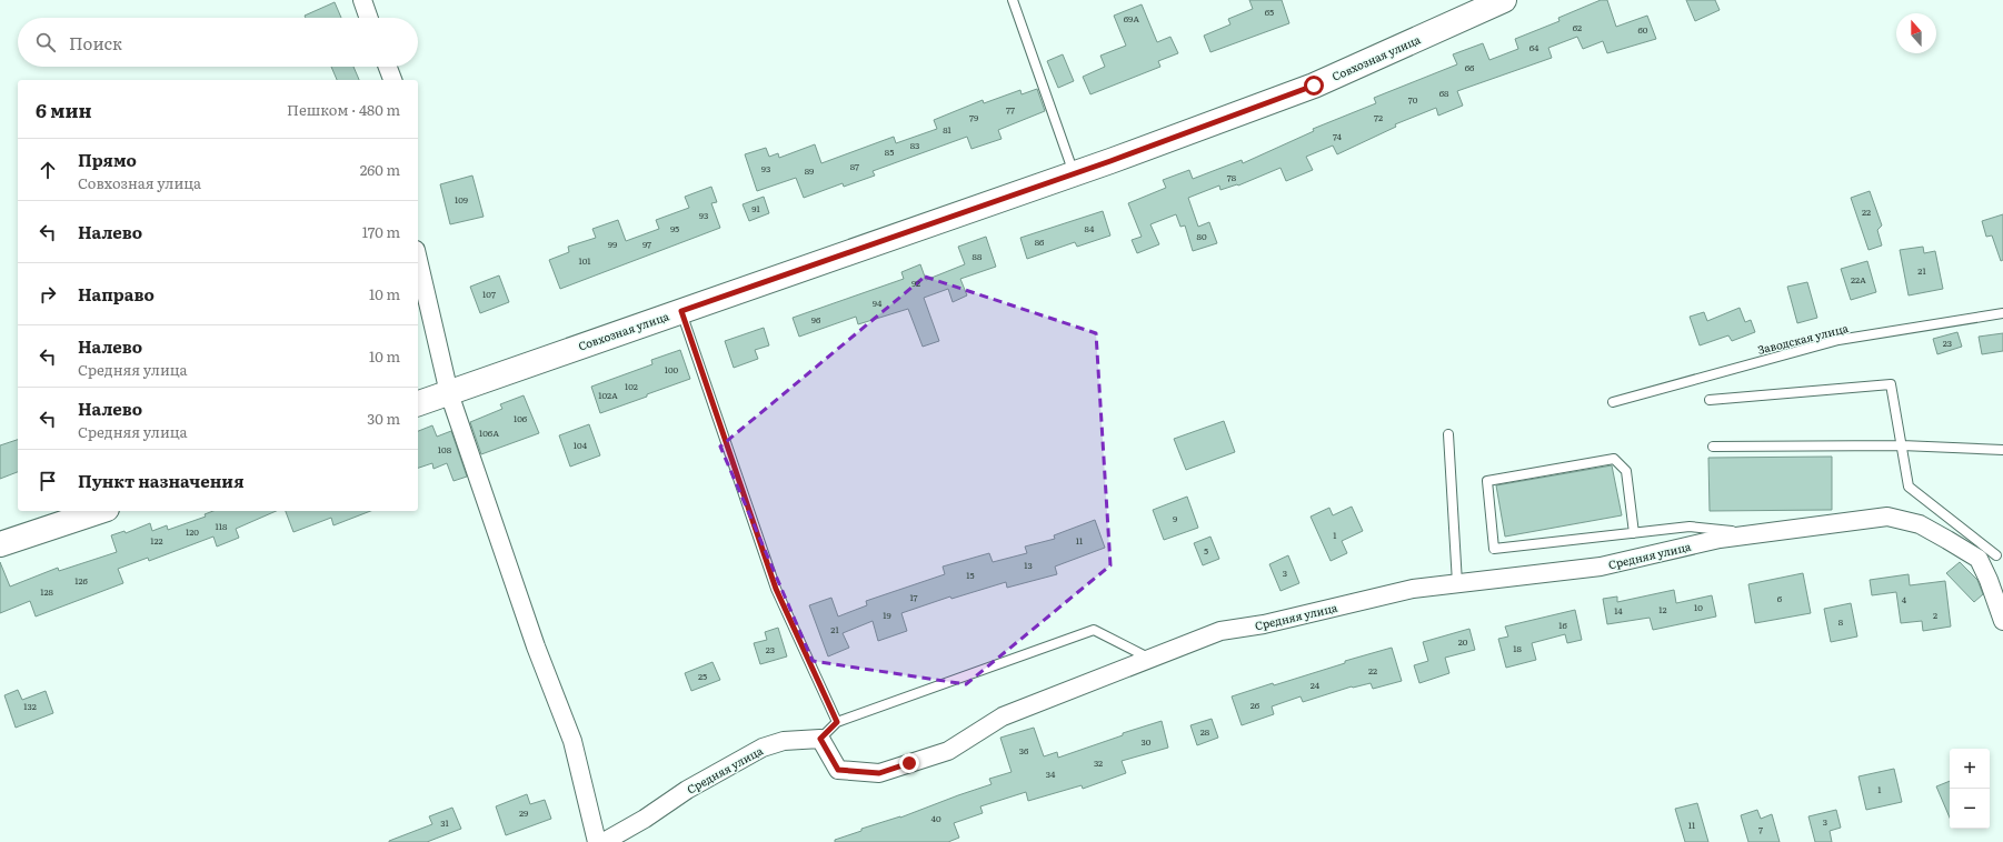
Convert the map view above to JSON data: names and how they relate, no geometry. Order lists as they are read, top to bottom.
{
  "streets": {
    "street": ["Совхозная улица", "Средняя улица"],
    "lane": ["Заводская улица"]
  },
  "house_numbers": [
    "65",
    "69А",
    "62",
    "60",
    "64",
    "66",
    "68",
    "70",
    "77",
    "79",
    "72",
    "81",
    "74",
    "83",
    "85",
    "87",
    "93",
    "89",
    "78",
    "109",
    "91",
    "22",
    "93",
    "95",
    "84",
    "80",
    "86",
    "99",
    "97",
    "88",
    "101",
    "21",
    "22А",
    "92",
    "107",
    "94",
    "96",
    "23",
    "100",
    "102",
    "102А",
    "106",
    "106А",
    "104",
    "108",
    "9",
    "118",
    "120",
    "1",
    "122",
    "11",
    "5",
    "13",
    "3",
    "15",
    "126",
    "128",
    "17",
    "6",
    "4",
    "10",
    "12",
    "14",
    "19",
    "2",
    "8",
    "16",
    "21",
    "20",
    "18",
    "23",
    "22",
    "25",
    "24",
    "26",
    "132",
    "28",
    "30",
    "36",
    "32",
    "34",
    "1",
    "29",
    "40",
    "3",
    "31",
    "11",
    "7"
  ],
  "north": "top",
  "page": {
    "search": "Поиск",
    "heading": ["6 мин", "Пешком · 480 m"],
    "list": [
      ["Прямо", "Совхозная улица", "260 m"],
      ["Налево", "170 m"],
      ["Направо", "10 m"],
      ["Налево", "Средняя улица", "10 m"],
      ["Налево", "Средняя улица", "30 m"],
      "Пункт назначения"
    ],
    "map_buttons": ["+", "−"]
  }
}
